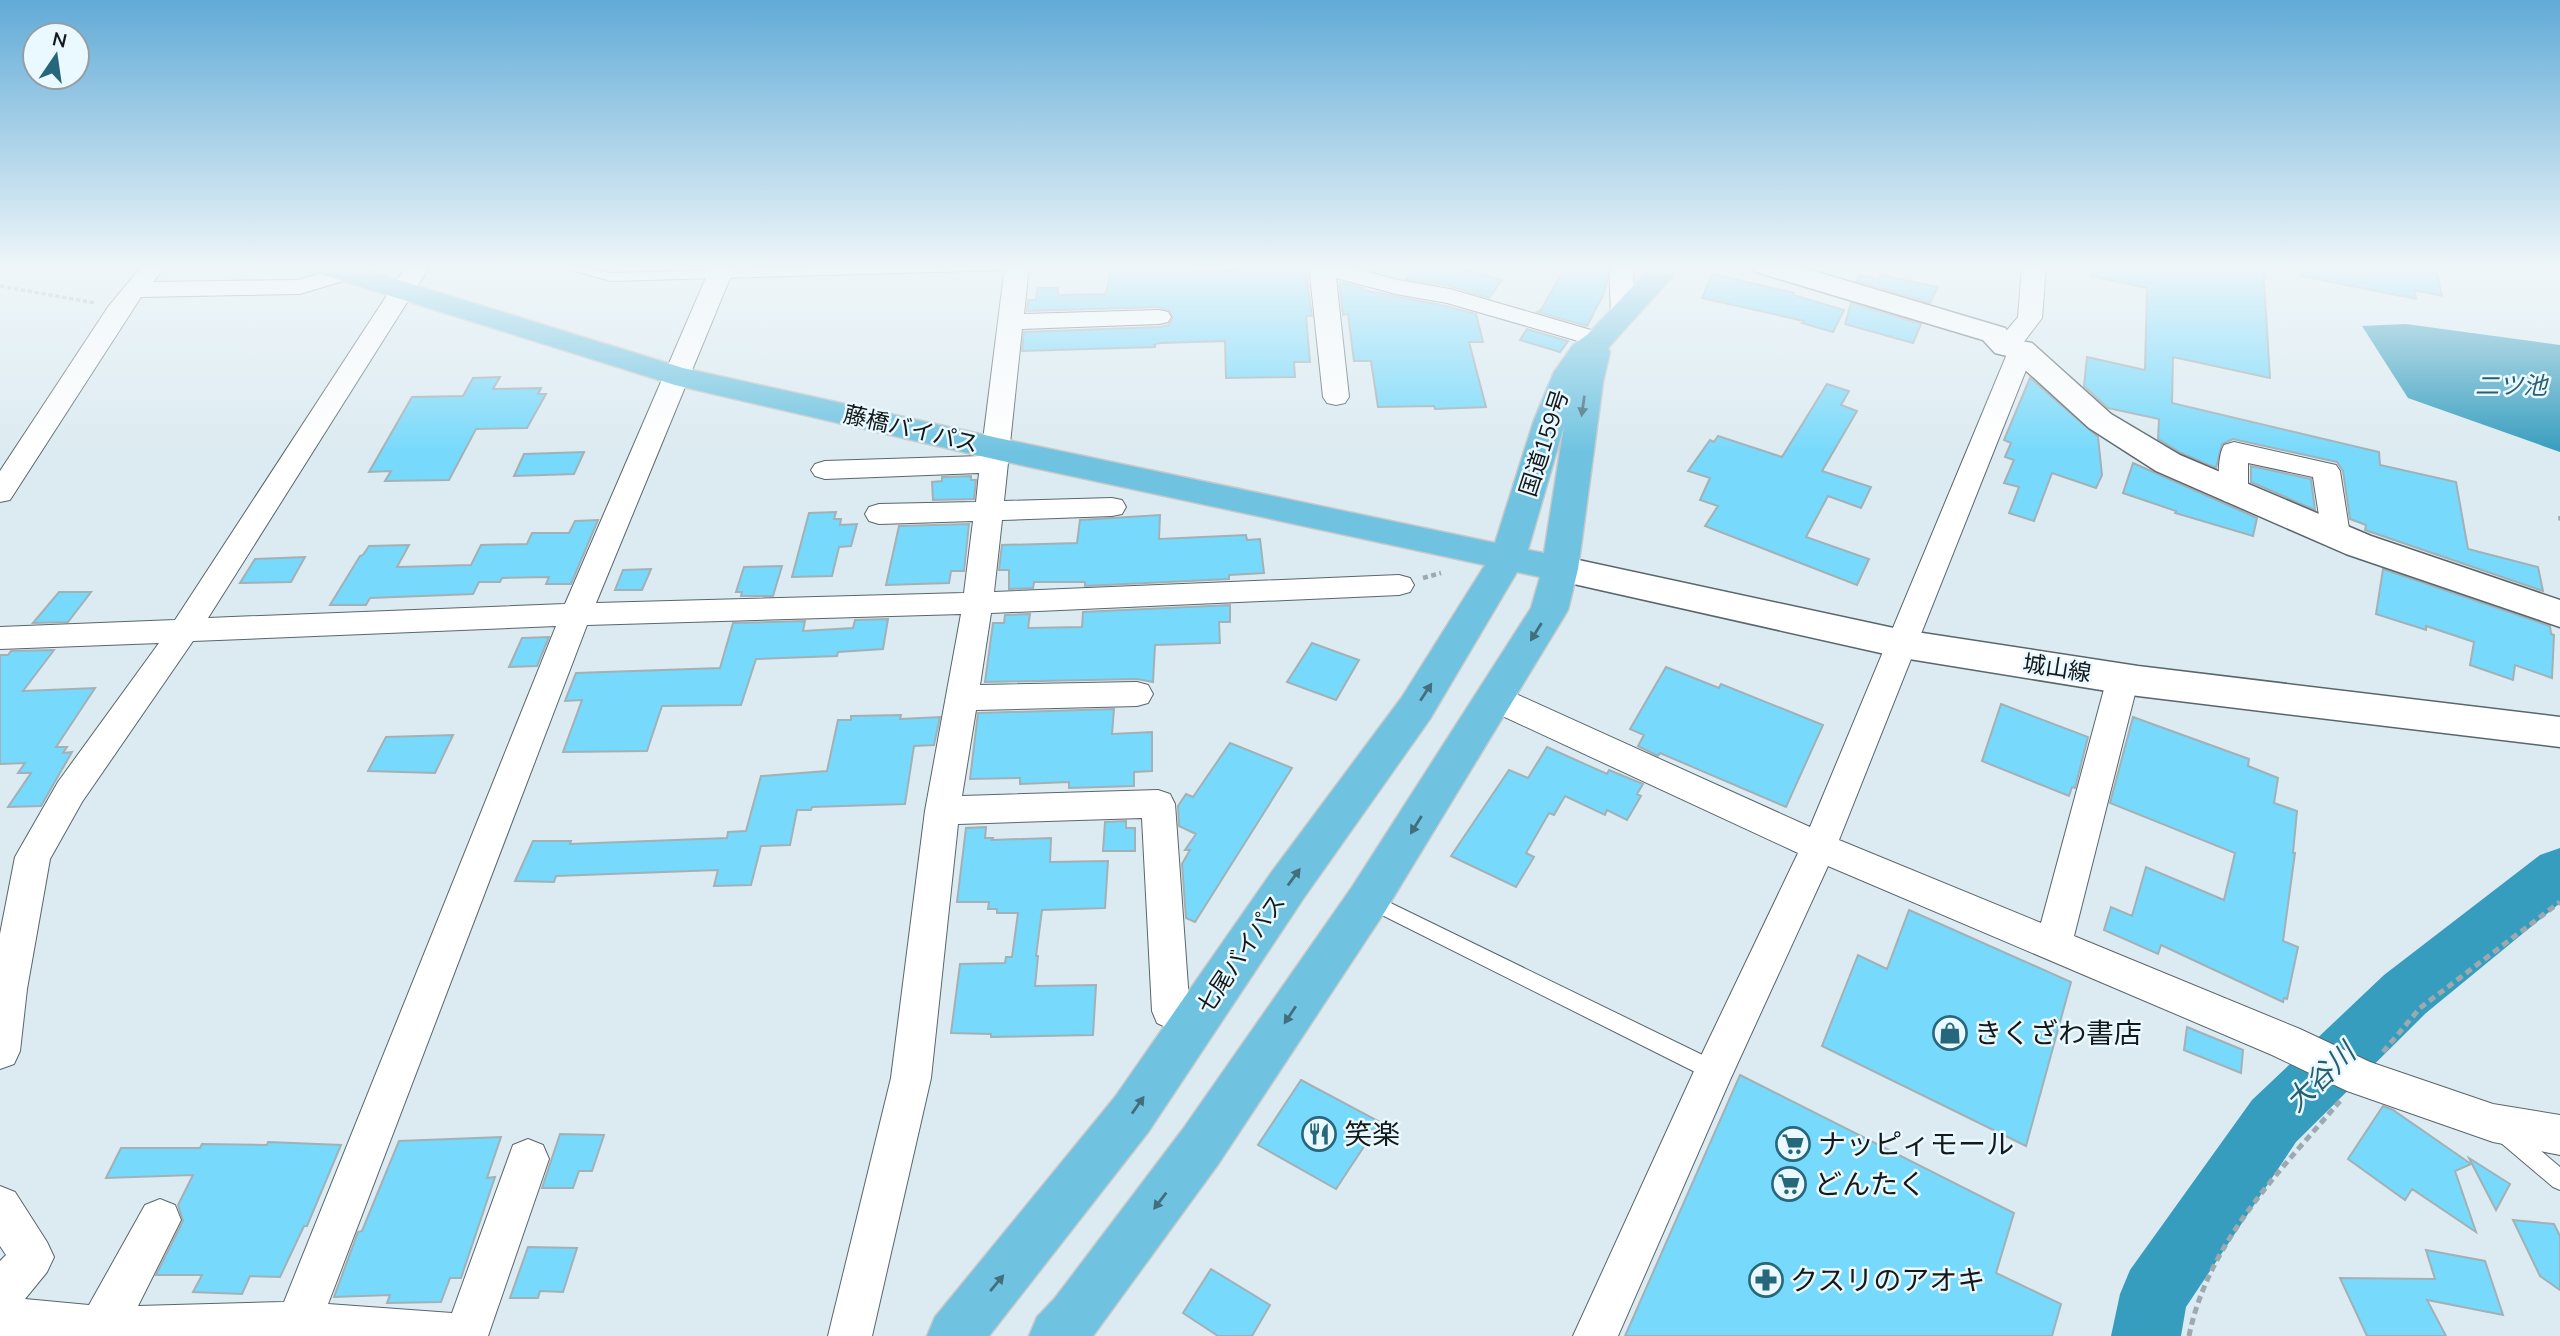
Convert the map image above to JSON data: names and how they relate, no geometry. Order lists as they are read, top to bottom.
{
  "streets": {
    "highway": ["藤橋バイパス", "国道159号", "七尾バイパス"],
    "main road": ["城山線"]
  },
  "crossings": [
    ["藤橋バイパス", "国道159号"],
    ["藤橋バイパス", "城山線"],
    ["藤橋バイパス", "七尾バイパス"],
    ["国道159号", "城山線"],
    ["国道159号", "七尾バイパス"]
  ],
  "water": ["二ツ池", "大谷川"],
  "places": {
    "shop": ["きくざわ書店"],
    "restaurant": ["笑楽"],
    "supermarket": ["ナッピィモール", "どんたく"],
    "pharmacy": ["クスリのアオキ"]
  },
  "north": "top"
}
